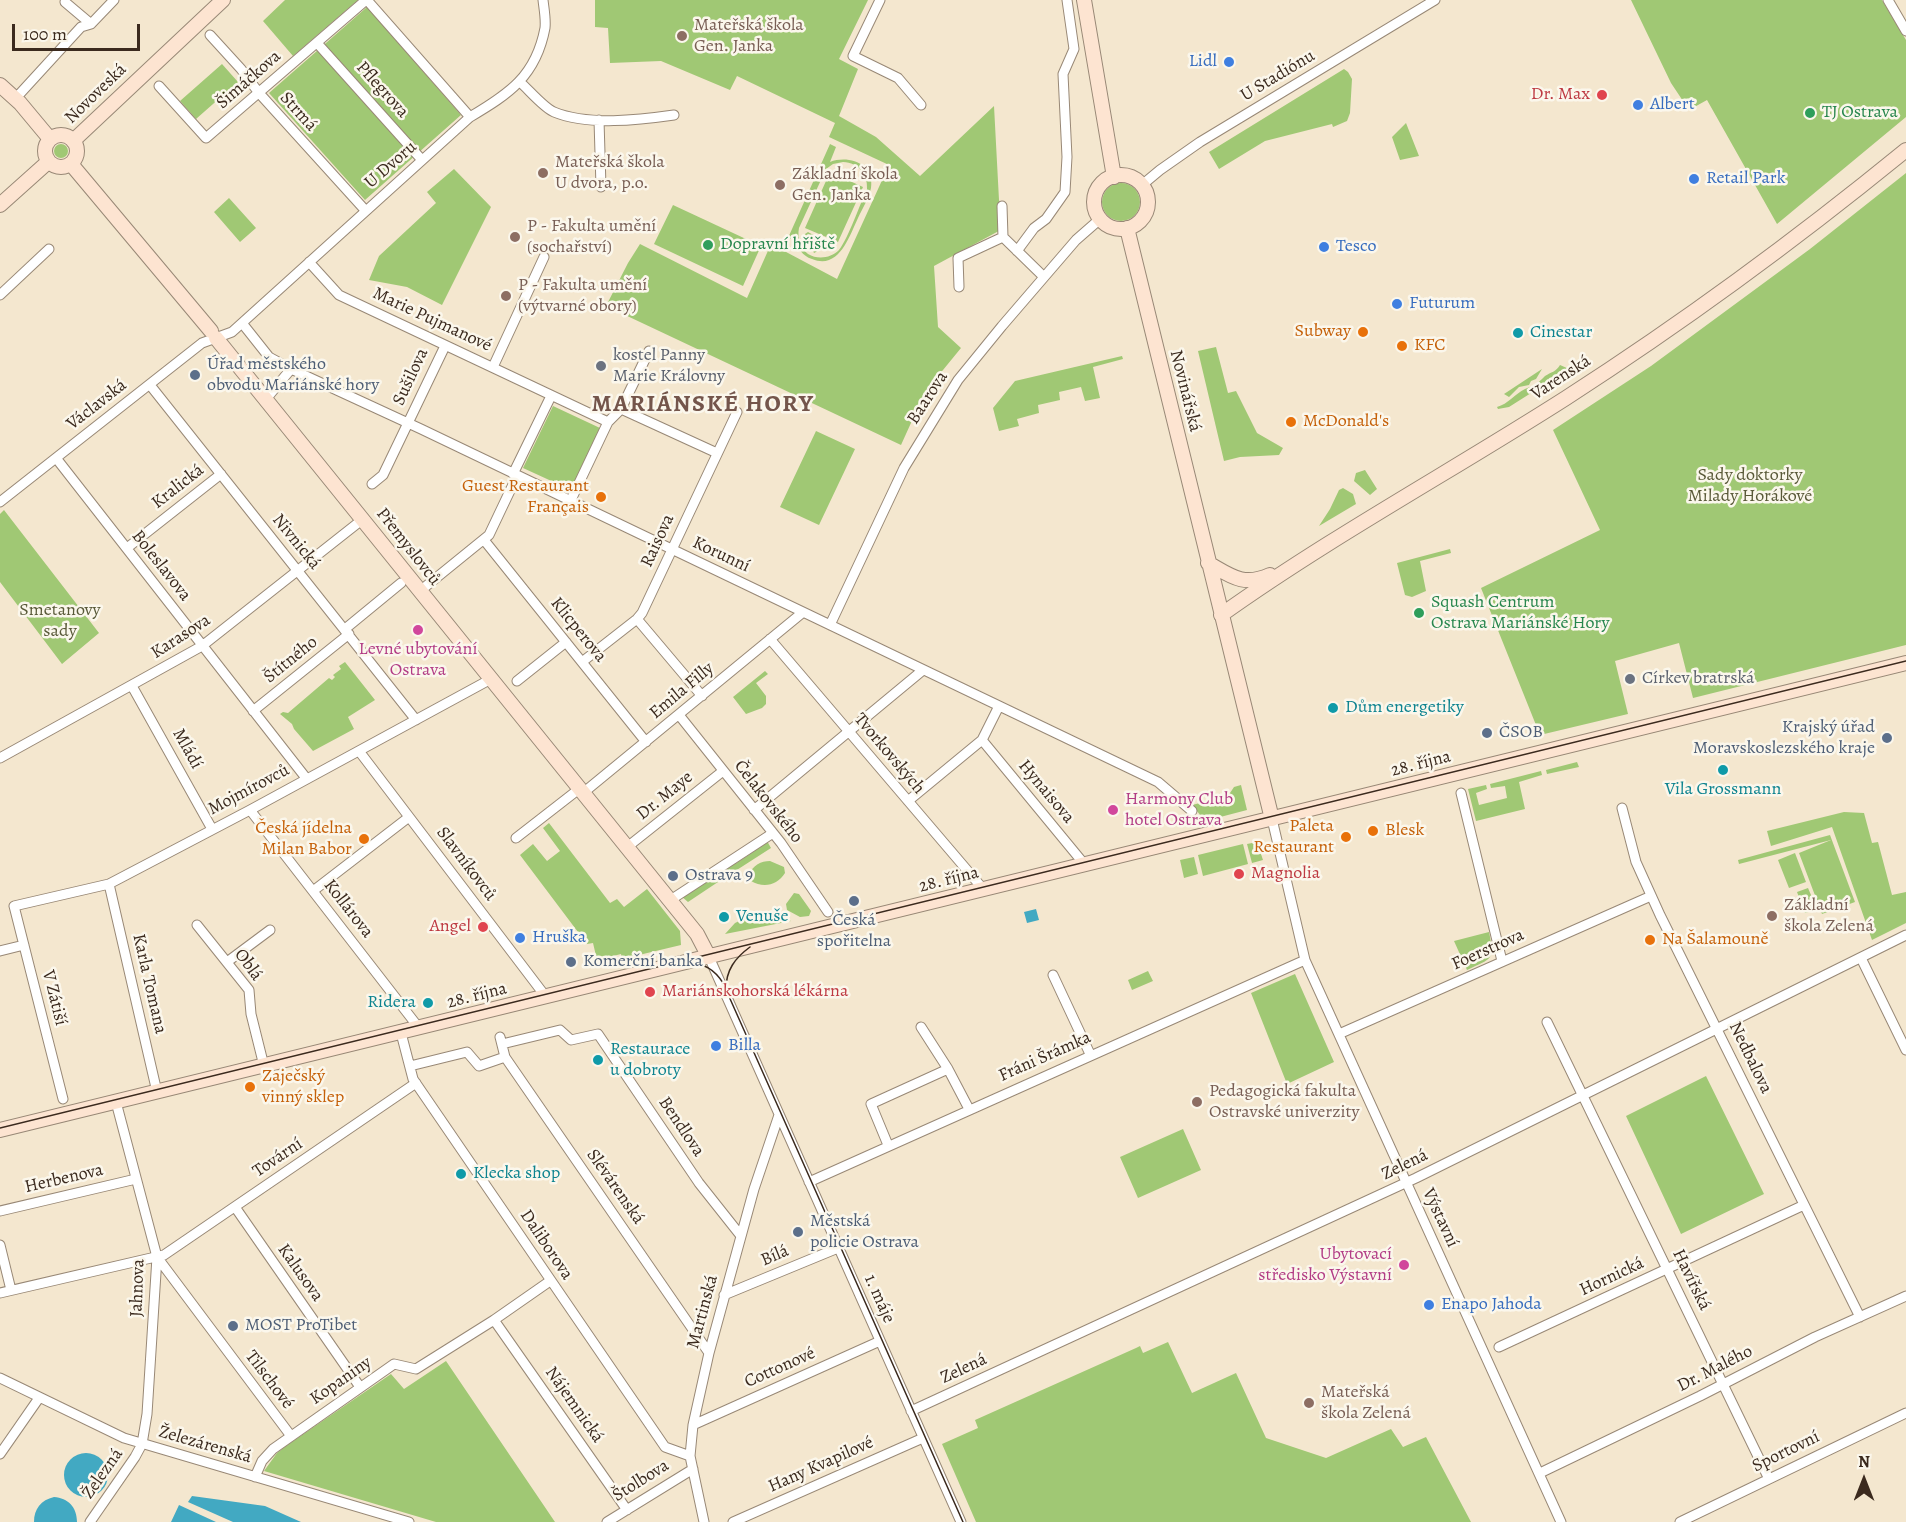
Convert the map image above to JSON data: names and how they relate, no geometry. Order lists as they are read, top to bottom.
{
  "streets": {
    "street": [
      "U Stadiónu",
      "Šimáčkova",
      "Pflegrova",
      "Novoveská",
      "Strmá",
      "U Dvoru",
      "Marie Pujmanové",
      "Sušilova",
      "Varenská",
      "Novinářská",
      "Baarova",
      "Václavská",
      "Kralická",
      "Raisova",
      "Nivnická",
      "Přemyslovců",
      "Korunní",
      "Boleslavova",
      "Klicperova",
      "Karasova",
      "Štítného",
      "Emila Filly",
      "Mládí",
      "Tvorkovských",
      "28. října",
      "Mojmírovců",
      "Hynaisova",
      "Dr. Maye",
      "Čelakovského",
      "Slavníkovců",
      "Kollárova",
      "Foerstrova",
      "Oblá",
      "Karla Tomana",
      "V Zátiší",
      "Fráni Šrámka",
      "Nedbalova",
      "Bendlova",
      "Tovární",
      "Zelená",
      "Herbenova",
      "Slévárenská",
      "Výstavní",
      "Daliborova",
      "Bílá",
      "Kalusova",
      "Hornická",
      "Havířská",
      "Jahnova",
      "1. máje",
      "Martinská",
      "Cottonové",
      "Dr. Malého",
      "Tilschové",
      "Kopaniny",
      "Nájemnická",
      "Železárenská",
      "Sportovní",
      "Hany Kvapilové",
      "Železná",
      "Štolbova"
    ]
  },
  "crossings": [
    ["U Stadiónu", "Novinářská"],
    ["U Stadiónu", "Baarova"],
    ["Šimáčkova", "Pflegrova"],
    ["Šimáčkova", "Strmá"],
    ["Pflegrova", "U Dvoru"],
    ["Novoveská", "Přemyslovců"],
    ["Strmá", "U Dvoru"],
    ["U Dvoru", "Marie Pujmanové"],
    ["U Dvoru", "Václavská"],
    ["U Dvoru", "Přemyslovců"],
    ["U Dvoru", "Korunní"],
    ["Marie Pujmanové", "Sušilova"],
    ["Sušilova", "Korunní"],
    ["Varenská", "Novinářská"],
    ["Novinářská", "Baarova"],
    ["Novinářská", "28. října"],
    ["Novinářská", "Výstavní"],
    ["Baarova", "Korunní"],
    ["Václavská", "Nivnická"],
    ["Václavská", "Přemyslovců"],
    ["Václavská", "Boleslavova"],
    ["Kralická", "Nivnická"],
    ["Kralická", "Boleslavova"],
    ["Raisova", "Korunní"],
    ["Raisova", "Klicperova"],
    ["Nivnická", "Karasova"],
    ["Nivnická", "Štítného"],
    ["Nivnická", "Mojmírovců"],
    ["Přemyslovců", "Karasova"],
    ["Přemyslovců", "Emila Filly"],
    ["Přemyslovců", "28. října"],
    ["Přemyslovců", "Mojmírovců"],
    ["Přemyslovců", "Dr. Maye"],
    ["Přemyslovců", "1. máje"],
    ["Korunní", "Emila Filly"],
    ["Boleslavova", "Karasova"],
    ["Boleslavova", "Štítného"],
    ["Boleslavova", "Mojmírovců"],
    ["Klicperova", "Emila Filly"],
    ["Karasova", "Mládí"],
    ["Emila Filly", "Tvorkovských"],
    ["Emila Filly", "Čelakovského"],
    ["Mládí", "Mojmírovců"],
    ["Tvorkovských", "28. října"],
    ["28. října", "Hynaisova"],
    ["28. října", "Slavníkovců"],
    ["28. října", "Kollárova"],
    ["28. října", "Oblá"],
    ["28. října", "Karla Tomana"],
    ["28. října", "Výstavní"],
    ["28. října", "Daliborova"],
    ["28. října", "Jahnova"],
    ["28. října", "1. máje"],
    ["Mojmírovců", "Slavníkovců"],
    ["Mojmírovců", "Kollárova"],
    ["Mojmírovců", "Karla Tomana"],
    ["Mojmírovců", "V Zátiší"],
    ["Dr. Maye", "Čelakovského"],
    ["Foerstrova", "Nedbalova"],
    ["Foerstrova", "Výstavní"],
    ["Fráni Šrámka", "Výstavní"],
    ["Fráni Šrámka", "1. máje"],
    ["Nedbalova", "Zelená"],
    ["Nedbalova", "Hornická"],
    ["Nedbalova", "Dr. Malého"],
    ["Bendlova", "Slévárenská"],
    ["Bendlova", "Martinská"],
    ["Tovární", "Daliborova"],
    ["Tovární", "Kalusova"],
    ["Tovární", "Jahnova"],
    ["Tovární", "Tilschové"],
    ["Zelená", "Výstavní"],
    ["Zelená", "Havířská"],
    ["Zelená", "1. máje"],
    ["Herbenova", "Jahnova"],
    ["Slévárenská", "Martinská"],
    ["Výstavní", "Dr. Malého"],
    ["Daliborova", "Martinská"],
    ["Daliborova", "Kopaniny"],
    ["Bílá", "1. máje"],
    ["Bílá", "Martinská"],
    ["Kalusova", "Kopaniny"],
    ["Hornická", "Havířská"],
    ["Havířská", "Dr. Malého"],
    ["Havířská", "Sportovní"],
    ["Jahnova", "Tilschové"],
    ["Jahnova", "Železárenská"],
    ["Jahnova", "Železná"],
    ["1. máje", "Martinská"],
    ["1. máje", "Cottonové"],
    ["1. máje", "Hany Kvapilové"],
    ["Martinská", "Cottonové"],
    ["Martinská", "Štolbova"],
    ["Tilschové", "Kopaniny"],
    ["Kopaniny", "Nájemnická"],
    ["Kopaniny", "Železárenská"],
    ["Nájemnická", "Štolbova"],
    ["Železárenská", "Železná"]
  ],
  "districts": ["MARIÁNSKÉ HORY"],
  "parks": ["Sady doktorky Milady Horákové", "Smetanovy sady"],
  "places": [
    "Mateřská škola Gen. Janka",
    "Lidl",
    "Dr. Max",
    "Albert",
    "TJ Ostrava",
    "Mateřská škola U dvora, p.o.",
    "Retail Park",
    "Základní škola Gen. Janka",
    "P - Fakulta umění (sochařství)",
    "Dopravní hřiště",
    "Tesco",
    "P - Fakulta umění (výtvarné obory)",
    "Futurum",
    "Subway",
    "Cinestar",
    "KFC",
    "kostel Panny Marie Královny",
    "Úřad městského obvodu Mariánské hory",
    "McDonald's",
    "Guest Restaurant Français",
    "Squash Centrum Ostrava Mariánské Hory",
    "Levné ubytování Ostrava",
    "Církev bratrská",
    "Dům energetiky",
    "ČSOB",
    "Krajský úřad Moravskoslezského kraje",
    "Vila Grossmann",
    "Harmony Club hotel Ostrava",
    "Blesk",
    "Paleta Restaurant",
    "Česká jídelna Milan Babor",
    "Magnolia",
    "Ostrava 9",
    "Česká spořitelna",
    "Základní škola Zelená",
    "Venuše",
    "Angel",
    "Hruška",
    "Na Šalamouně",
    "Komerční banka",
    "Mariánskohorská lékárna",
    "Ridera",
    "Billa",
    "Restaurace u dobroty",
    "Zaječský vinný sklep",
    "Pedagogická fakulta Ostravské univerzity",
    "Klecka shop",
    "Městská policie Ostrava",
    "Ubytovací středisko Výstavní",
    "Enapo Jahoda",
    "MOST ProTibet",
    "Mateřská škola Zelená"
  ],
  "scale_bar": "100 m",
  "north": "top"
}
